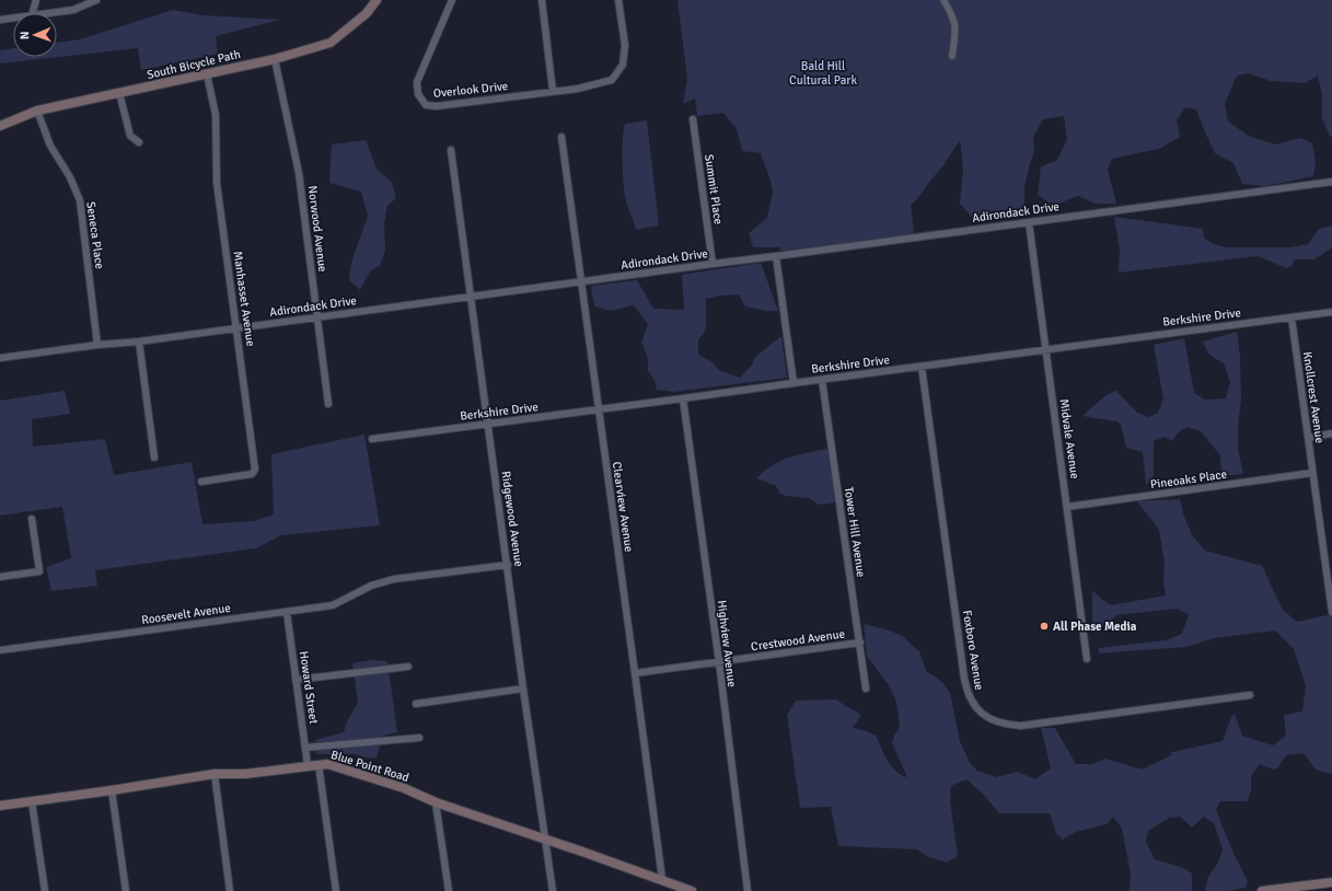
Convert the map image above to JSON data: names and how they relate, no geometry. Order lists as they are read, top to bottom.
{
  "streets": {
    "street": [
      "South Bicycle Path",
      "Overlook Drive",
      "Summit Place",
      "Adirondack Drive",
      "Norwood Avenue",
      "Seneca Place",
      "Manhasset Avenue",
      "Berkshire Drive",
      "Knollcrest Avenue",
      "Midvale Avenue",
      "Pineoaks Place",
      "Clearview Avenue",
      "Ridgewood Avenue",
      "Tower Hill Avenue",
      "Roosevelt Avenue",
      "Crestwood Avenue",
      "Highview Avenue",
      "Foxboro Avenue",
      "Howard Street",
      "Blue Point Road"
    ]
  },
  "crossings": [
    ["South Bicycle Path", "Norwood Avenue"],
    ["South Bicycle Path", "Seneca Place"],
    ["South Bicycle Path", "Manhasset Avenue"],
    ["Summit Place", "Adirondack Drive"],
    ["Adirondack Drive", "Norwood Avenue"],
    ["Adirondack Drive", "Seneca Place"],
    ["Adirondack Drive", "Manhasset Avenue"],
    ["Adirondack Drive", "Midvale Avenue"],
    ["Adirondack Drive", "Clearview Avenue"],
    ["Adirondack Drive", "Ridgewood Avenue"],
    ["Berkshire Drive", "Knollcrest Avenue"],
    ["Berkshire Drive", "Midvale Avenue"],
    ["Berkshire Drive", "Clearview Avenue"],
    ["Berkshire Drive", "Ridgewood Avenue"],
    ["Berkshire Drive", "Tower Hill Avenue"],
    ["Berkshire Drive", "Highview Avenue"],
    ["Berkshire Drive", "Foxboro Avenue"],
    ["Knollcrest Avenue", "Pineoaks Place"],
    ["Midvale Avenue", "Pineoaks Place"],
    ["Clearview Avenue", "Crestwood Avenue"],
    ["Clearview Avenue", "Blue Point Road"],
    ["Ridgewood Avenue", "Roosevelt Avenue"],
    ["Ridgewood Avenue", "Blue Point Road"],
    ["Tower Hill Avenue", "Crestwood Avenue"],
    ["Roosevelt Avenue", "Howard Street"],
    ["Crestwood Avenue", "Highview Avenue"],
    ["Howard Street", "Blue Point Road"]
  ],
  "parks": ["Bald Hill Cultural Park"],
  "places": ["All Phase Media"],
  "north": "left"
}
